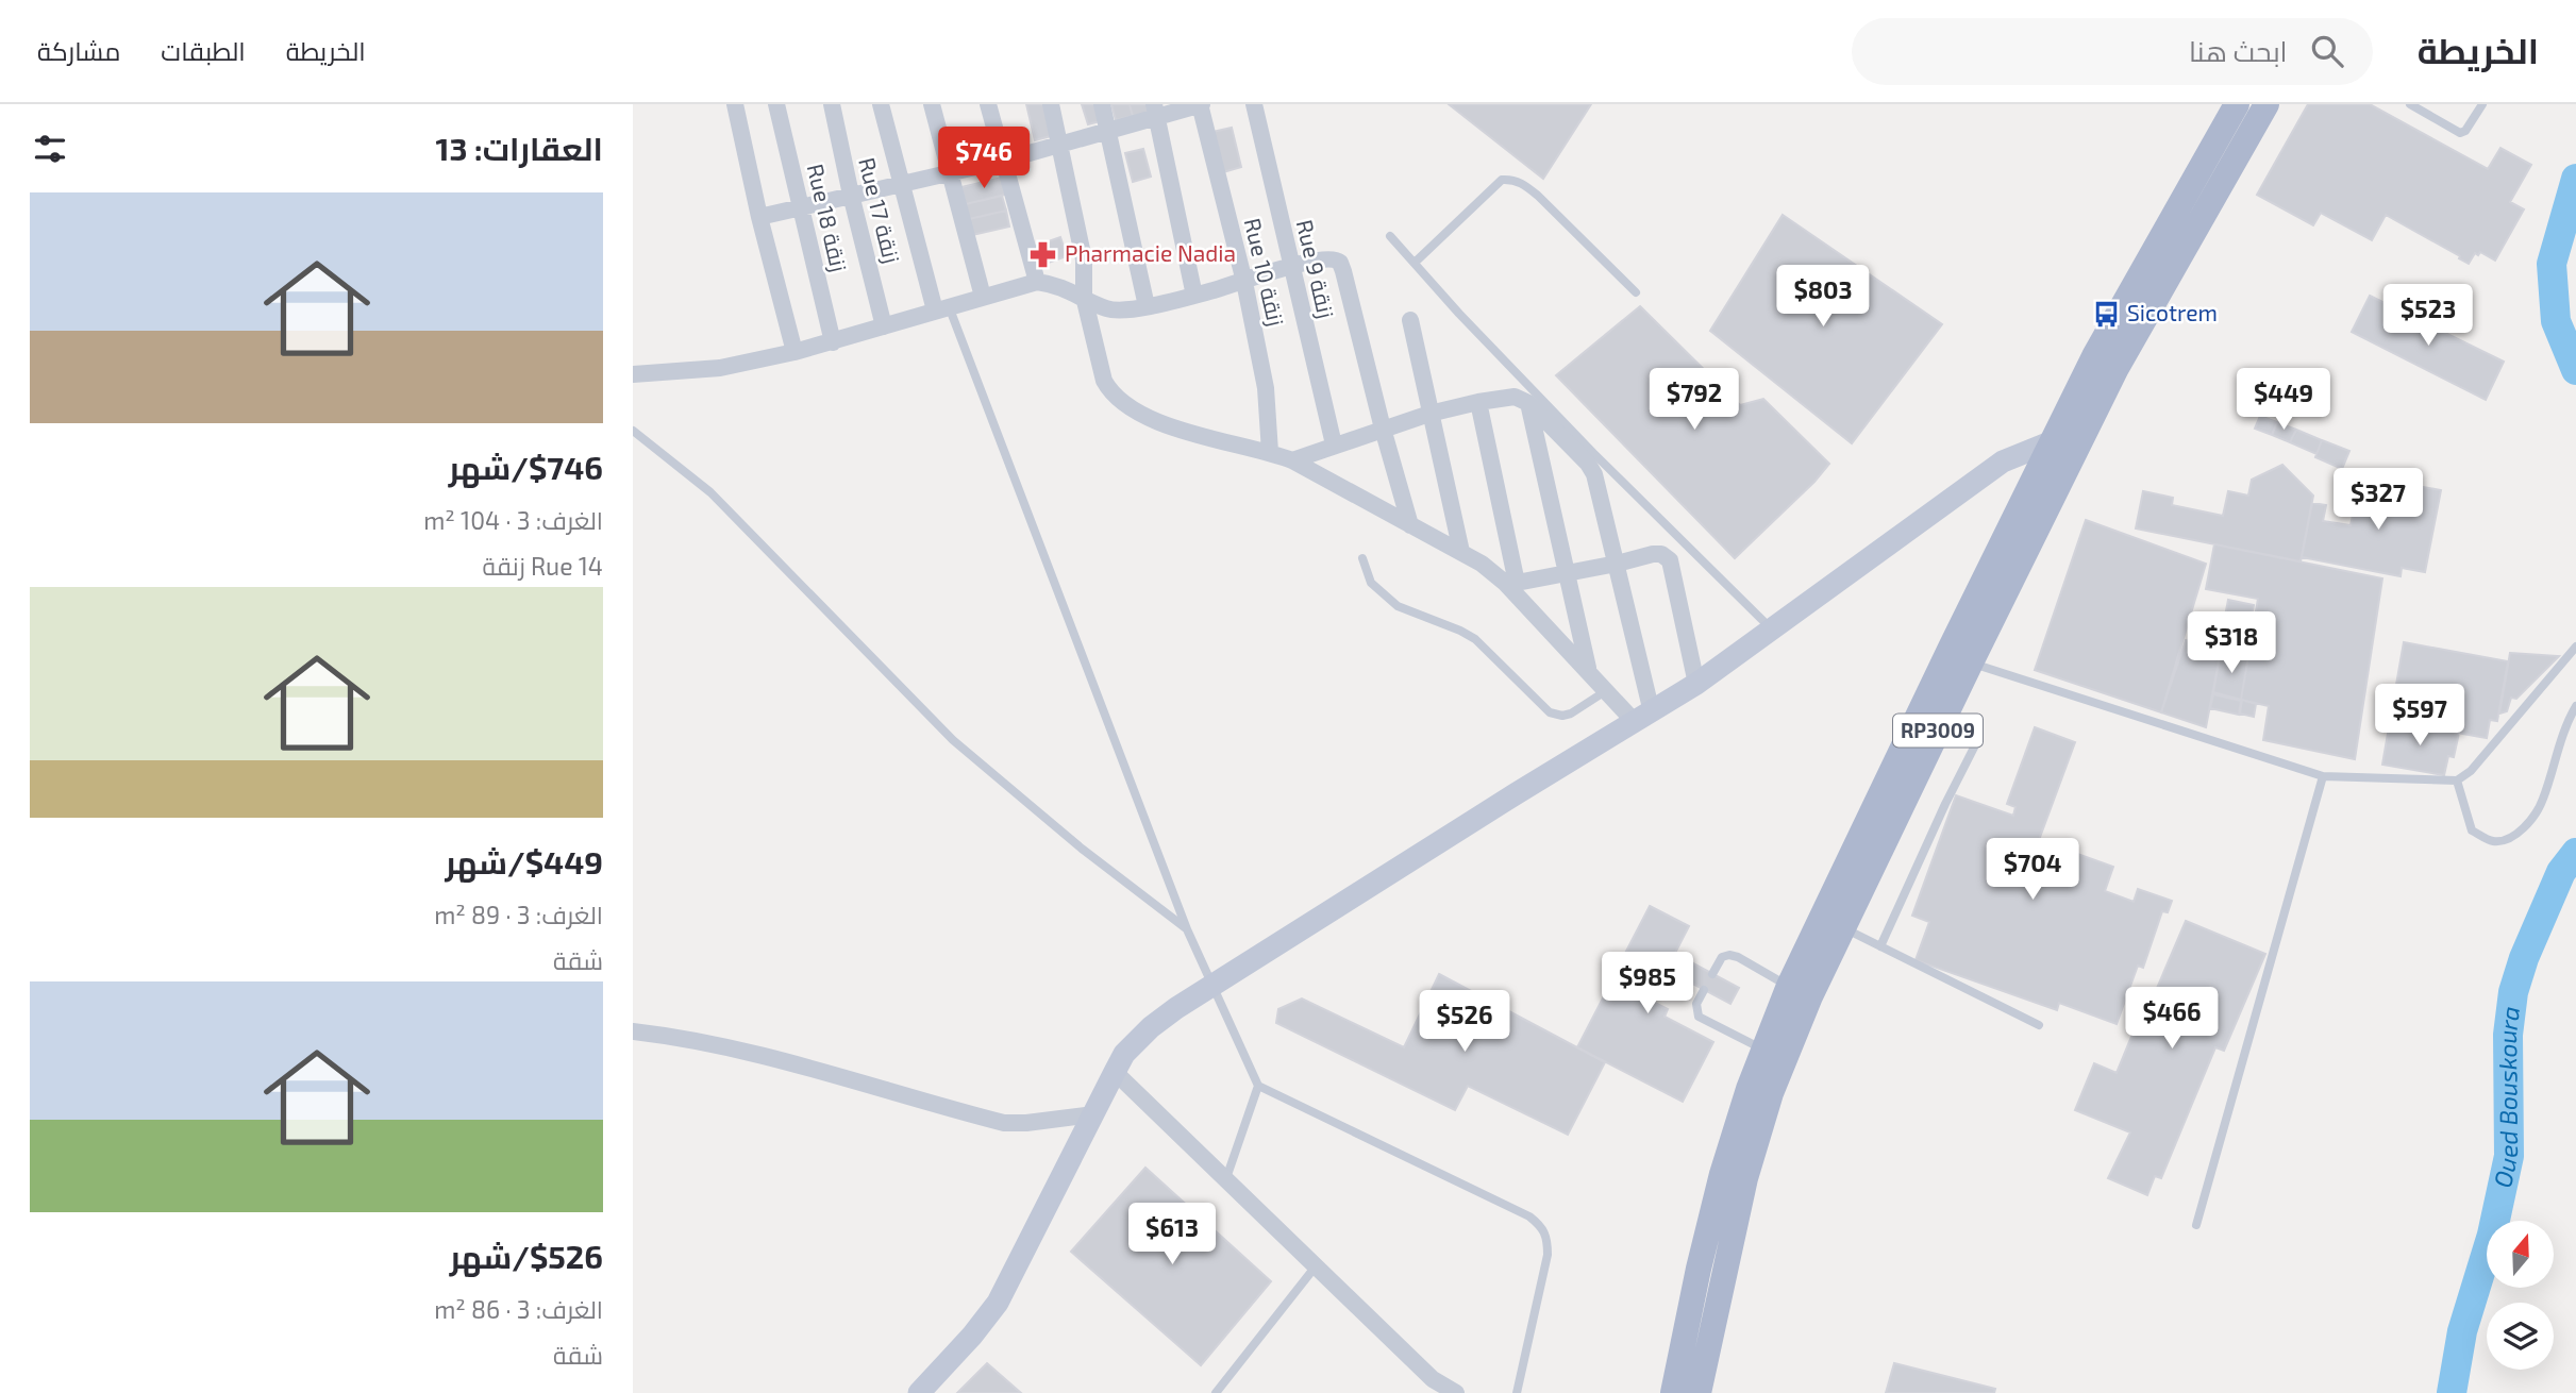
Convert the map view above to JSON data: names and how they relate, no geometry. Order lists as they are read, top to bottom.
{
  "streets": {
    "main road": ["RP3009"],
    "street": [
      "Rue 17 زنقة",
      "Rue 18 زنقة",
      "Rue 9 زنقة",
      "Rue 10 زنقة"
    ]
  },
  "water": ["Oued Bouskoura"],
  "places": {
    "pharmacy": ["Pharmacie Nadia"],
    "bus stop": ["Sicotrem"]
  },
  "north": "top",
  "page": {
    "header": "الخريطة",
    "search": "ابحث هنا",
    "nav": ["الخريطة", "الطبقات", "مشاركة"],
    "heading": "العقارات: 13",
    "price": [
      "$746",
      "$803",
      "$523",
      "$792",
      "$449",
      "$327",
      "$318",
      "$597",
      "$704",
      "$985",
      "$466",
      "$526",
      "$613"
    ],
    "list": [
      {
        "name": "$746/شهر",
        "note": "الغرف: 3 · 104 m² · Rue 14 زنقة"
      },
      {
        "name": "$449/شهر",
        "note": "الغرف: 3 · 89 m² · شقة"
      },
      {
        "name": "$526/شهر",
        "note": "الغرف: 3 · 86 m² · شقة"
      }
    ]
  }
}
